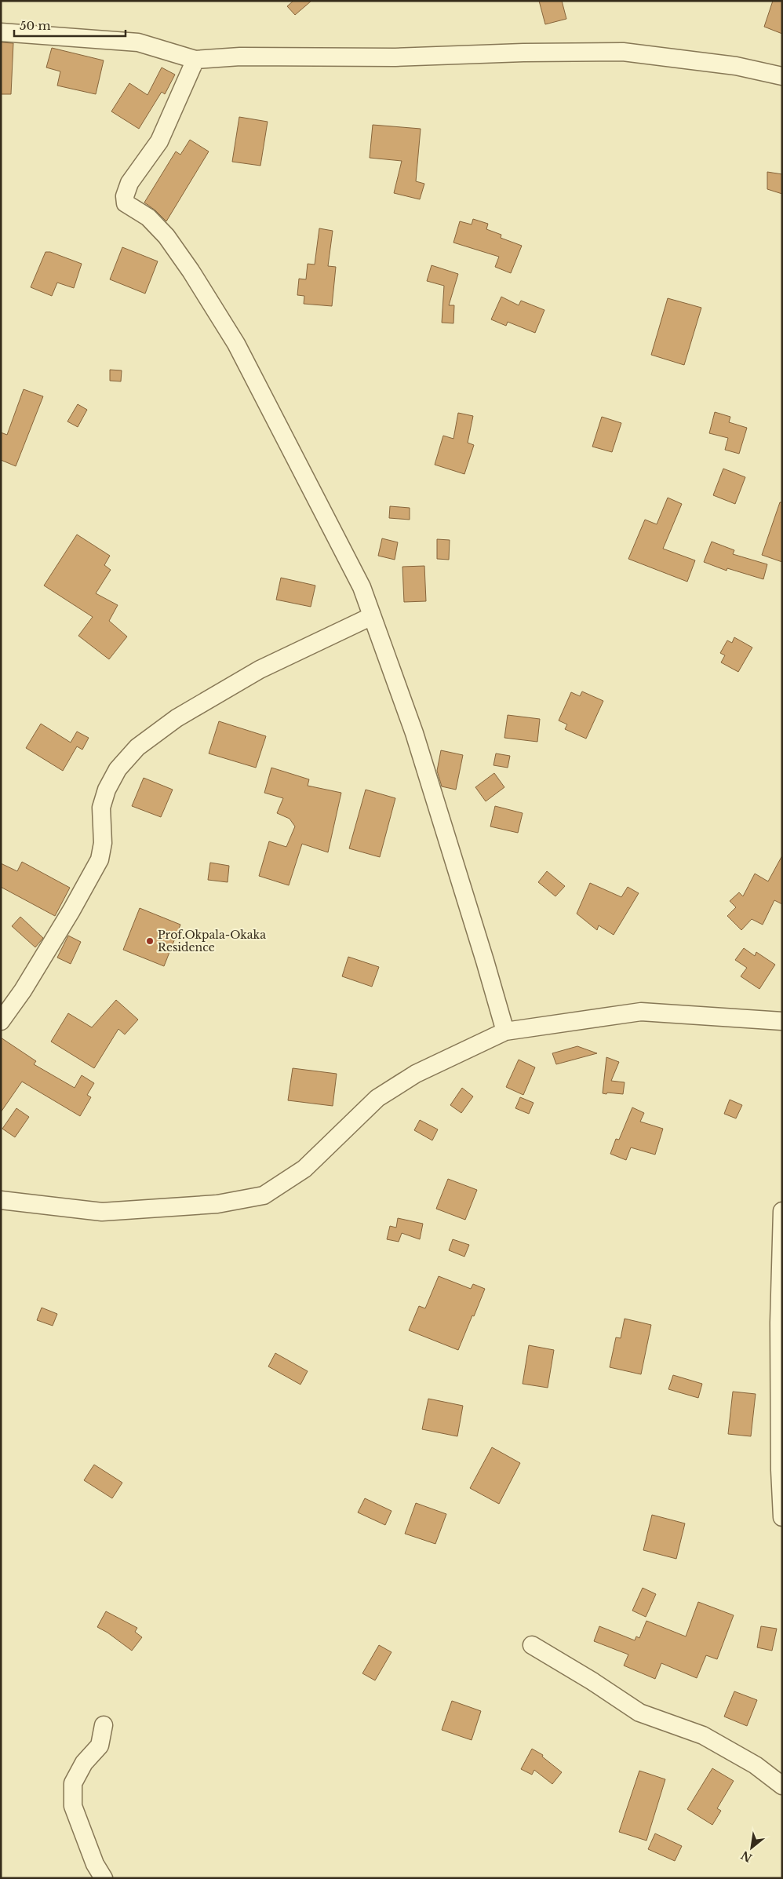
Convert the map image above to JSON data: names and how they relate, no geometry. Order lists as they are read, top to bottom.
{
  "places": ["Prof.Okpala-Okaka Residence"],
  "scale_bar": "50 m",
  "north": "bottom left"
}
